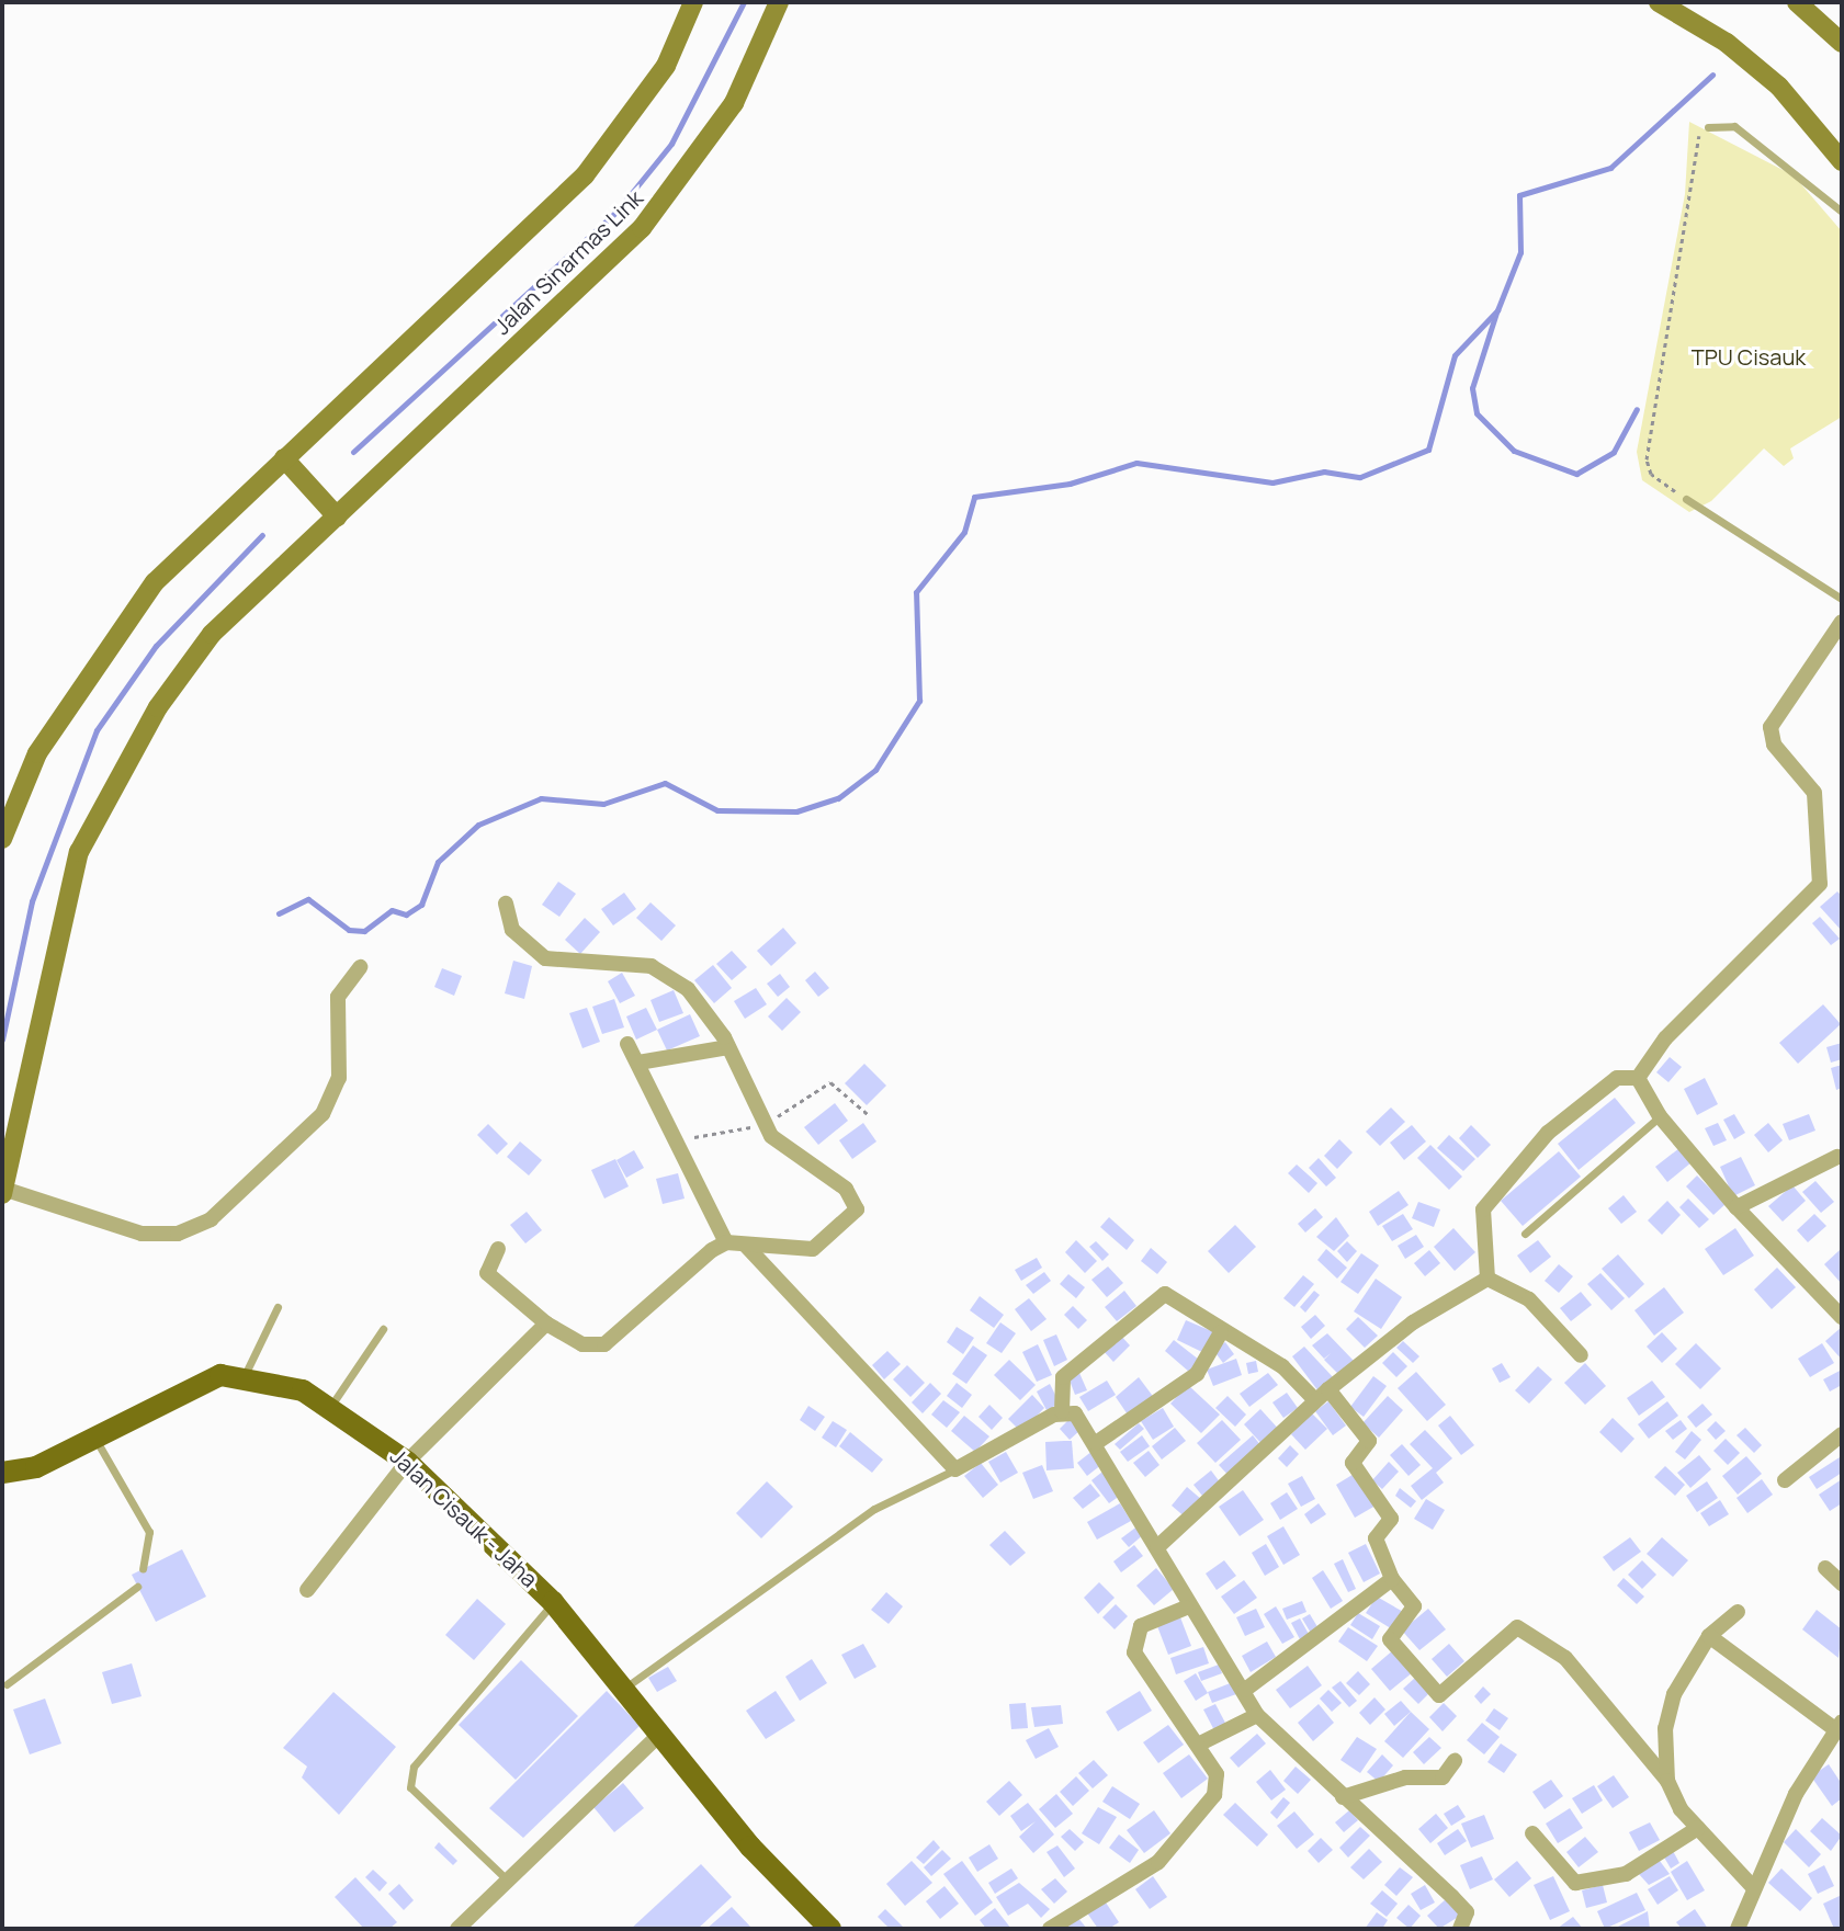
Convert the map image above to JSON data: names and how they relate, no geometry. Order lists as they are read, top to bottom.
{
  "streets": {
    "main road": ["Jalan Cisauk - Jaha"],
    "street": ["Jalan Sinarmas Link"]
  },
  "parks": ["TPU Cisauk"]
}
